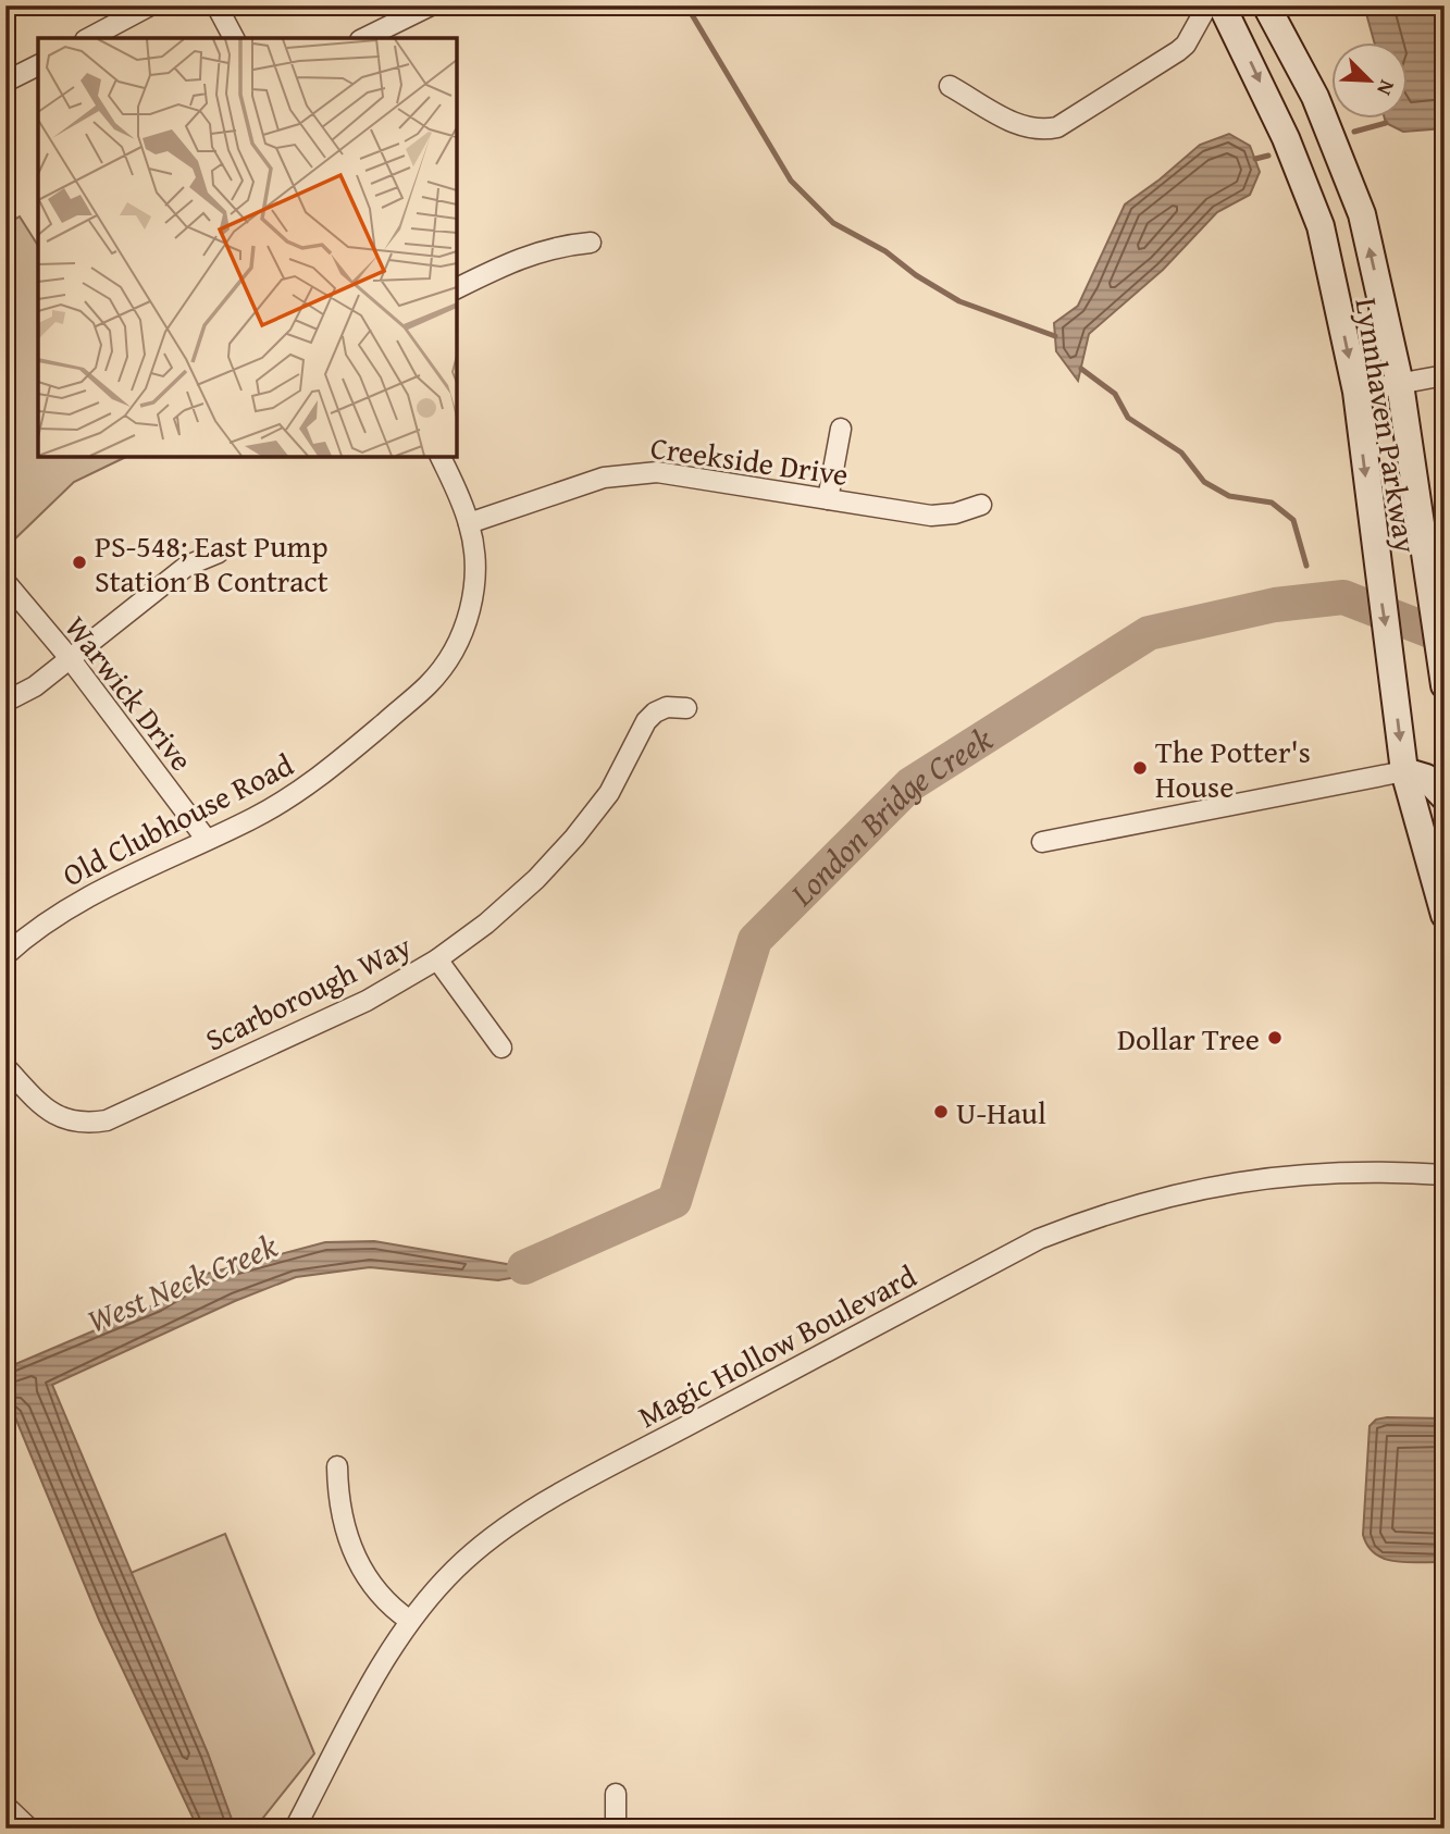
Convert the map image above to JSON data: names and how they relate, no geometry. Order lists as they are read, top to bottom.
{
  "streets": {
    "main road": ["Lynnhaven Parkway"],
    "street": [
      "Creekside Drive",
      "Warwick Drive",
      "Old Clubhouse Road",
      "Scarborough Way",
      "Magic Hollow Boulevard"
    ]
  },
  "crossings": [
    ["Creekside Drive", "Old Clubhouse Road"],
    ["Warwick Drive", "Old Clubhouse Road"]
  ],
  "water": ["London Bridge Creek", "West Neck Creek"],
  "places": [
    "PS-548; East Pump Station B Contract",
    "The Potter's House",
    "Dollar Tree",
    "U-Haul"
  ],
  "north": "bottom right"
}
